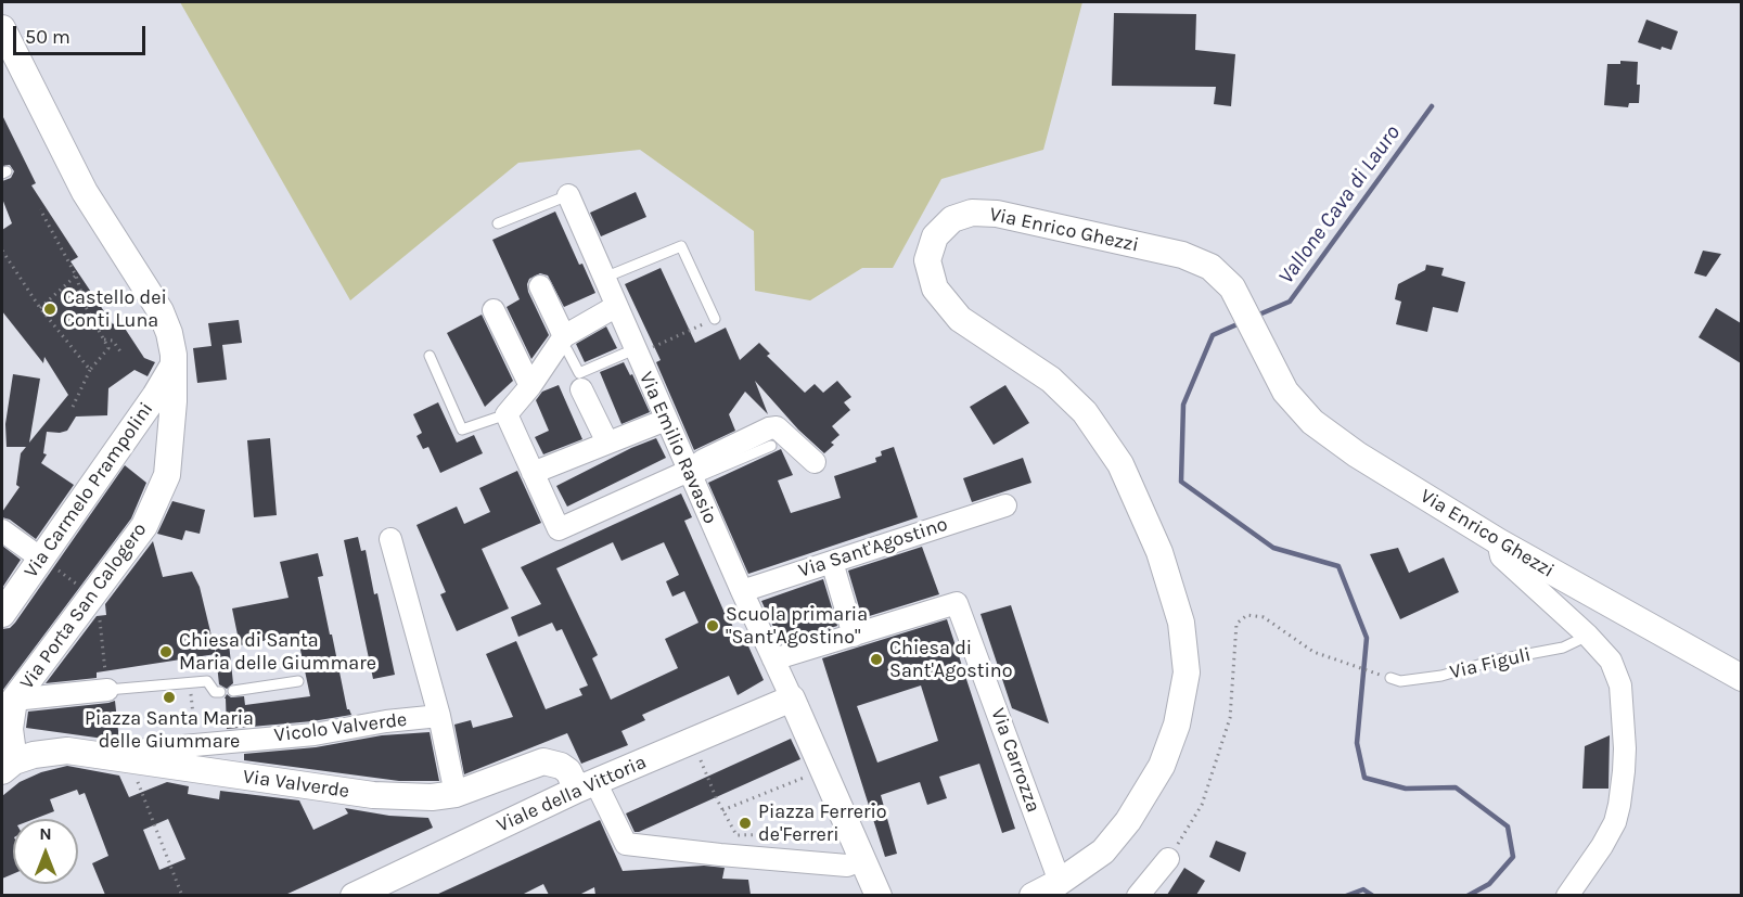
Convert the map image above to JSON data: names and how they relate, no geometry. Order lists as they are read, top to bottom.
{
  "streets": {
    "street": [
      "Via Enrico Ghezzi",
      "Via Emilio Ravasio",
      "Via Carmelo Prampolini",
      "Via Sant'Agostino",
      "Via Porta San Calogero",
      "Vicolo Valverde",
      "Via Carrozza",
      "Via Valverde",
      "Viale della Vittoria"
    ],
    "lane": ["Via Figuli"]
  },
  "crossings": [
    ["Via Enrico Ghezzi", "Via Carrozza"],
    ["Via Emilio Ravasio", "Via Sant'Agostino"],
    ["Via Emilio Ravasio", "Viale della Vittoria"],
    ["Via Carmelo Prampolini", "Via Porta San Calogero"],
    ["Via Porta San Calogero", "Via Valverde"],
    ["Vicolo Valverde", "Via Valverde"],
    ["Via Valverde", "Viale della Vittoria"]
  ],
  "water": ["Vallone Cava di Lauro"],
  "places": [
    "Castello dei Conti Luna",
    "Scuola primaria \"Sant'Agostino\"",
    "Chiesa di Santa Maria delle Giummare",
    "Chiesa di Sant'Agostino",
    "Piazza Santa Maria delle Giummare",
    "Piazza Ferrerio de'Ferreri"
  ],
  "scale_bar": "50 m",
  "north": "top"
}
